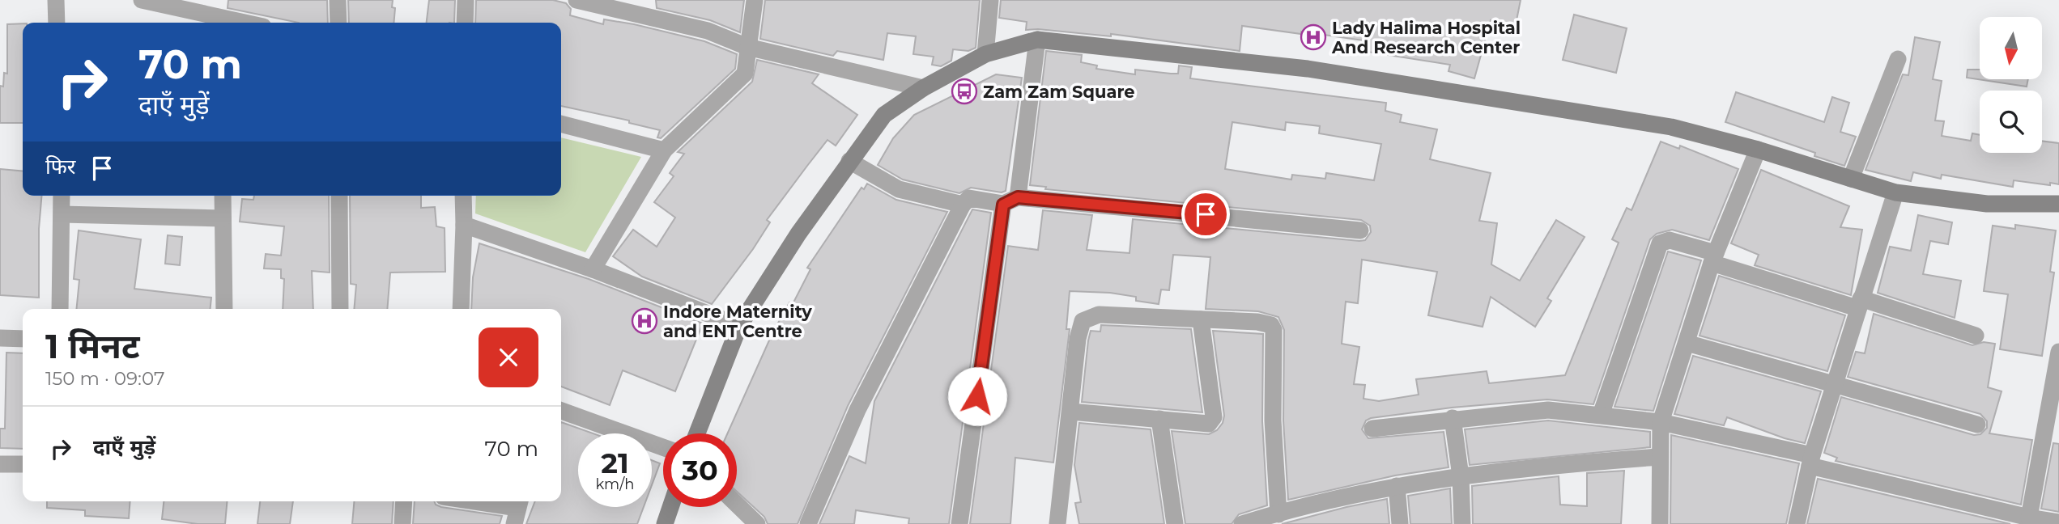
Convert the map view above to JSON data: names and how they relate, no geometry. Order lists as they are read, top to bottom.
{
  "places": {
    "hospital": ["Lady Halima Hospital And Research Center", "Indore Maternity and ENT Centre"],
    "bus stop": ["Zam Zam Square"]
  },
  "north": "bottom",
  "page": {
    "turn": ["70 m", "दाएँ मुड़ें"],
    "then": "फिर",
    "heading": ["1 मिनट", "150 m · 09:07"],
    "list": [
      {
        "name": "दाएँ मुड़ें",
        "value": "70 m"
      }
    ],
    "speed": "21 km/h",
    "limit": "30"
  }
}
